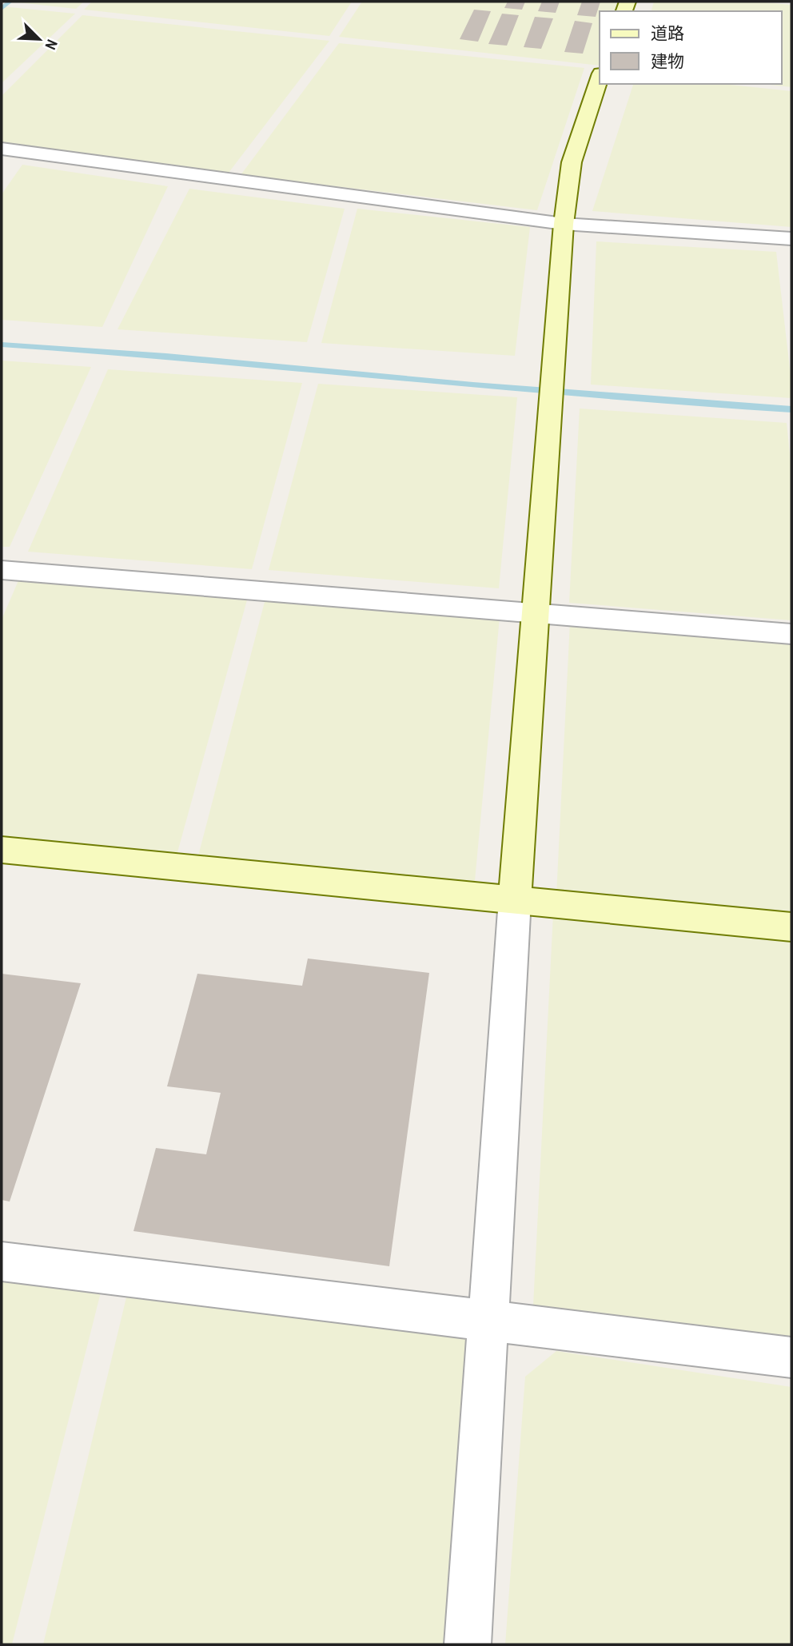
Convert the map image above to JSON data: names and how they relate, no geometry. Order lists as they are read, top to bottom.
{
  "legend": ["道路", "建物"],
  "north": "bottom right"
}
